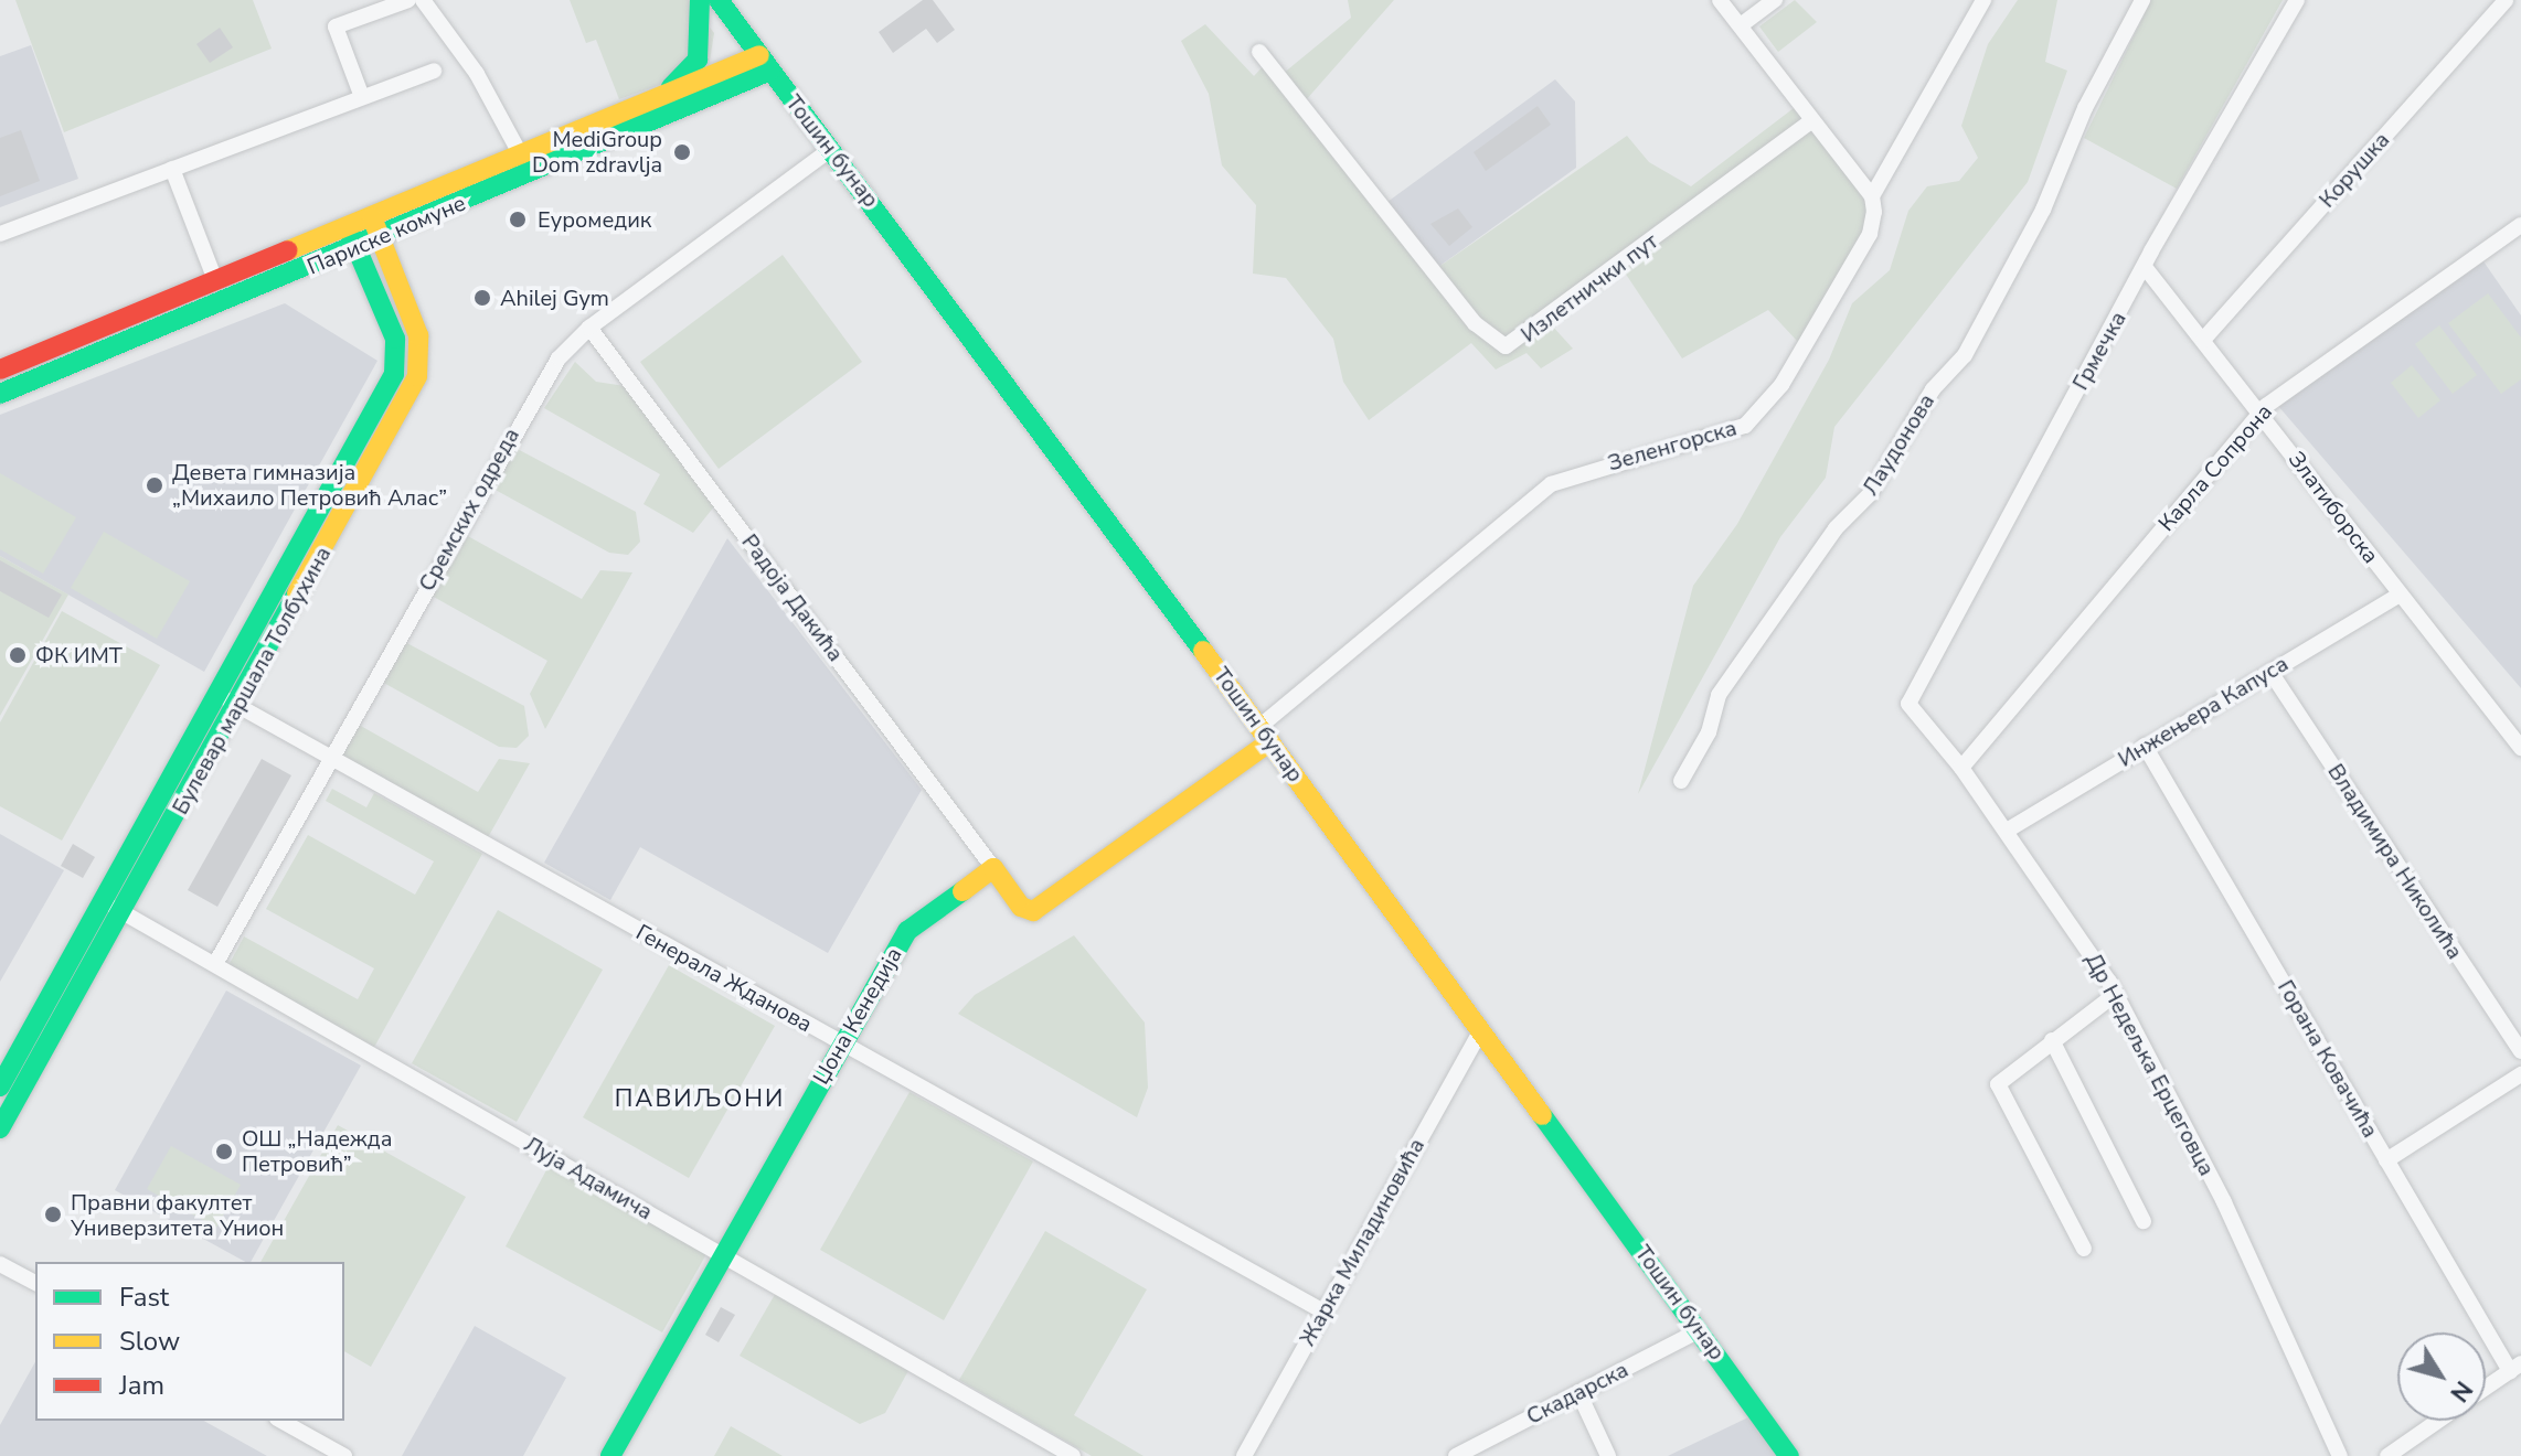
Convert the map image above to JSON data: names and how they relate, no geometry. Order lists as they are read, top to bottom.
{
  "streets": {
    "main road": [
      "Тошин бунар",
      "Париске комуне",
      "Булевар маршала Толбухина",
      "Џона Кенедија"
    ],
    "street": [
      "Корушка",
      "Излетнички пут",
      "Грмечка",
      "Лаудонова",
      "Зеленгорска",
      "Карла Сопрона",
      "Златиборска",
      "Сремских одреда",
      "Радоја Дакића",
      "Инжењера Капуса",
      "Владимира Николића",
      "Генерала Жданова",
      "Горана Ковачића",
      "Др Недељка Ерцеговца",
      "Луја Адамича",
      "Жарка Миладиновића",
      "Скадарска"
    ]
  },
  "crossings": [
    ["Тошин бунар", "Париске комуне"],
    ["Тошин бунар", "Зеленгорска"],
    ["Тошин бунар", "Сремских одреда"],
    ["Тошин бунар", "Жарка Миладиновића"],
    ["Тошин бунар", "Скадарска"],
    ["Корушка", "Златиборска"],
    ["Париске комуне", "Булевар маршала Толбухина"],
    ["Грмечка", "Златиборска"],
    ["Грмечка", "Др Недељка Ерцеговца"],
    ["Карла Сопрона", "Златиборска"],
    ["Карла Сопрона", "Др Недељка Ерцеговца"],
    ["Златиборска", "Инжењера Капуса"],
    ["Сремских одреда", "Радоја Дакића"],
    ["Сремских одреда", "Генерала Жданова"],
    ["Сремских одреда", "Луја Адамича"],
    ["Радоја Дакића", "Џона Кенедија"],
    ["Булевар маршала Толбухина", "Генерала Жданова"],
    ["Булевар маршала Толбухина", "Луја Адамича"],
    ["Инжењера Капуса", "Владимира Николића"],
    ["Инжењера Капуса", "Горана Ковачића"],
    ["Инжењера Капуса", "Др Недељка Ерцеговца"],
    ["Генерала Жданова", "Џона Кенедија"],
    ["Генерала Жданова", "Жарка Миладиновића"],
    ["Џона Кенедија", "Луја Адамича"]
  ],
  "districts": ["ПАВИЉОНИ"],
  "places": [
    "MediGroup Dom zdravlja",
    "Еуромедик",
    "Ahilej Gym",
    "Девета гимназија „Михаило Петровић Алас”",
    "ФК ИМТ",
    "ОШ „Надежда Петровић”",
    "Правни факултет Универзитета Унион"
  ],
  "legend": ["Fast", "Slow", "Jam"],
  "north": "bottom right"
}
